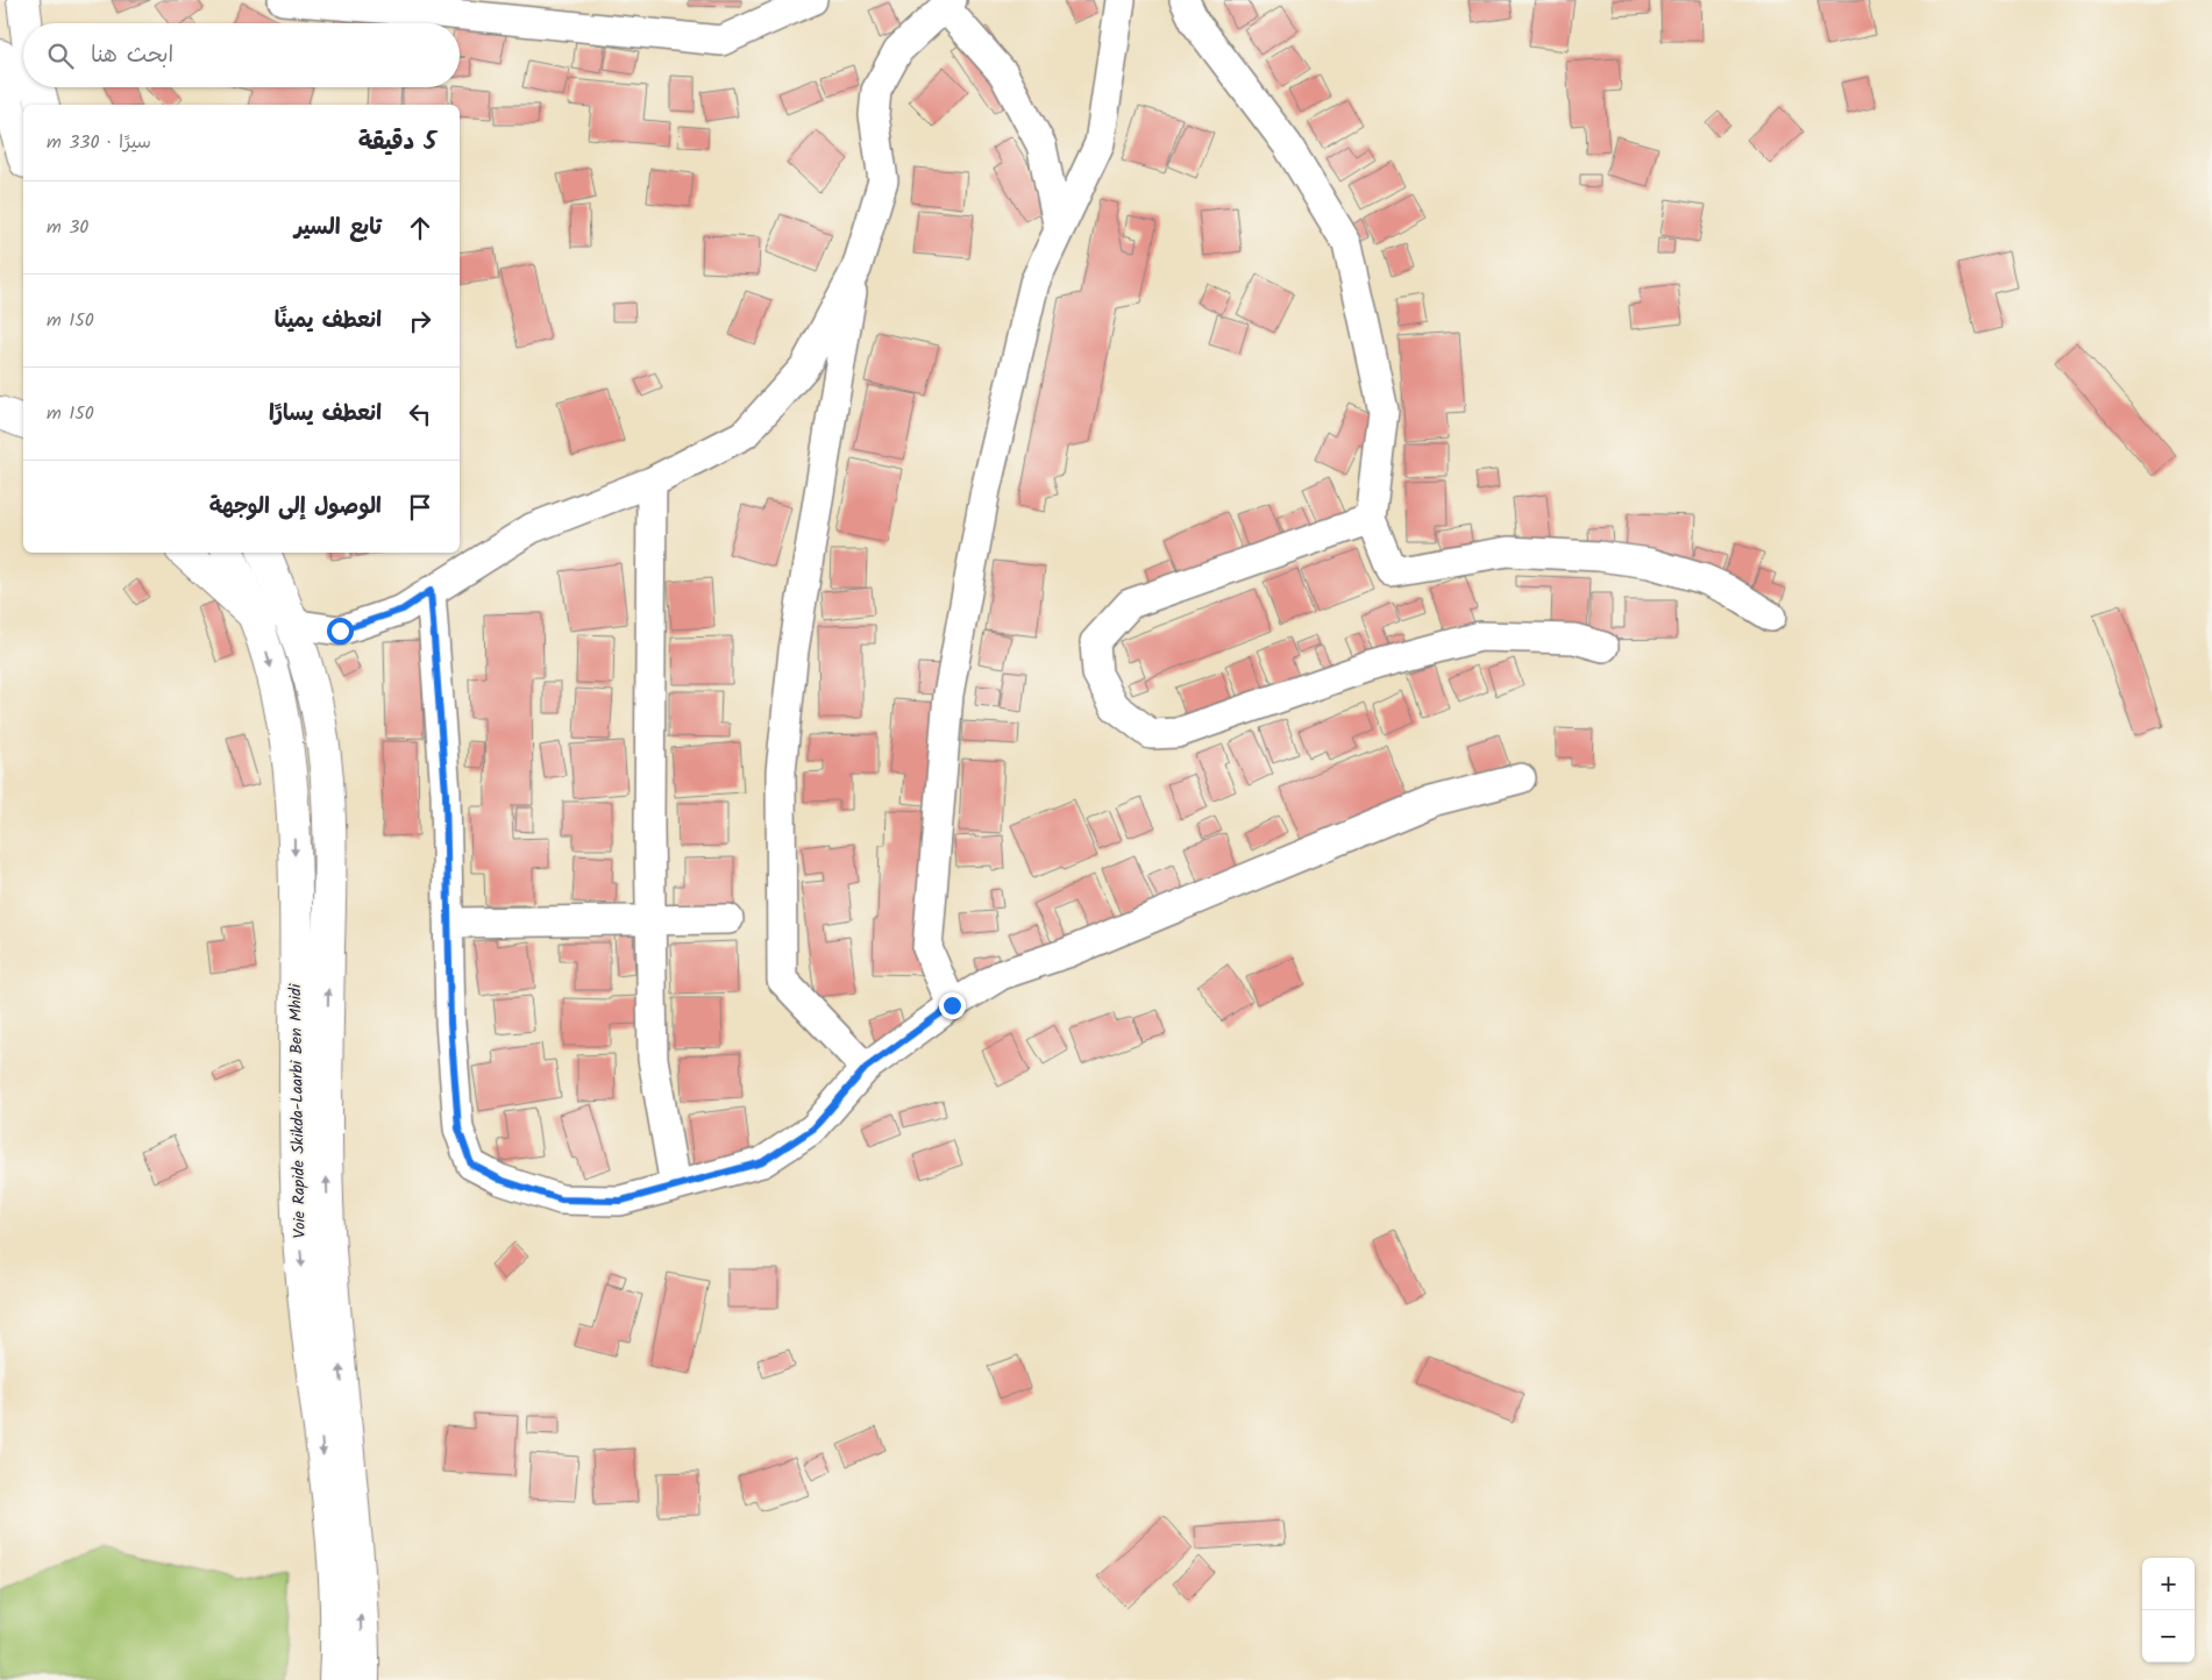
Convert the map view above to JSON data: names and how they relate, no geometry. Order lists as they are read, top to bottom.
{
  "streets": {
    "main road": ["Voie Rapide Skikda-Laarbi Ben Mhidi"]
  },
  "page": {
    "search": "ابحث هنا",
    "heading": ["5 دقيقة", "سيرًا · 330 m"],
    "list": [
      ["تابع السير", "30 m"],
      ["انعطف يمينًا", "150 m"],
      ["انعطف يسارًا", "150 m"],
      "الوصول إلى الوجهة"
    ],
    "map_buttons": ["+", "−"]
  }
}
